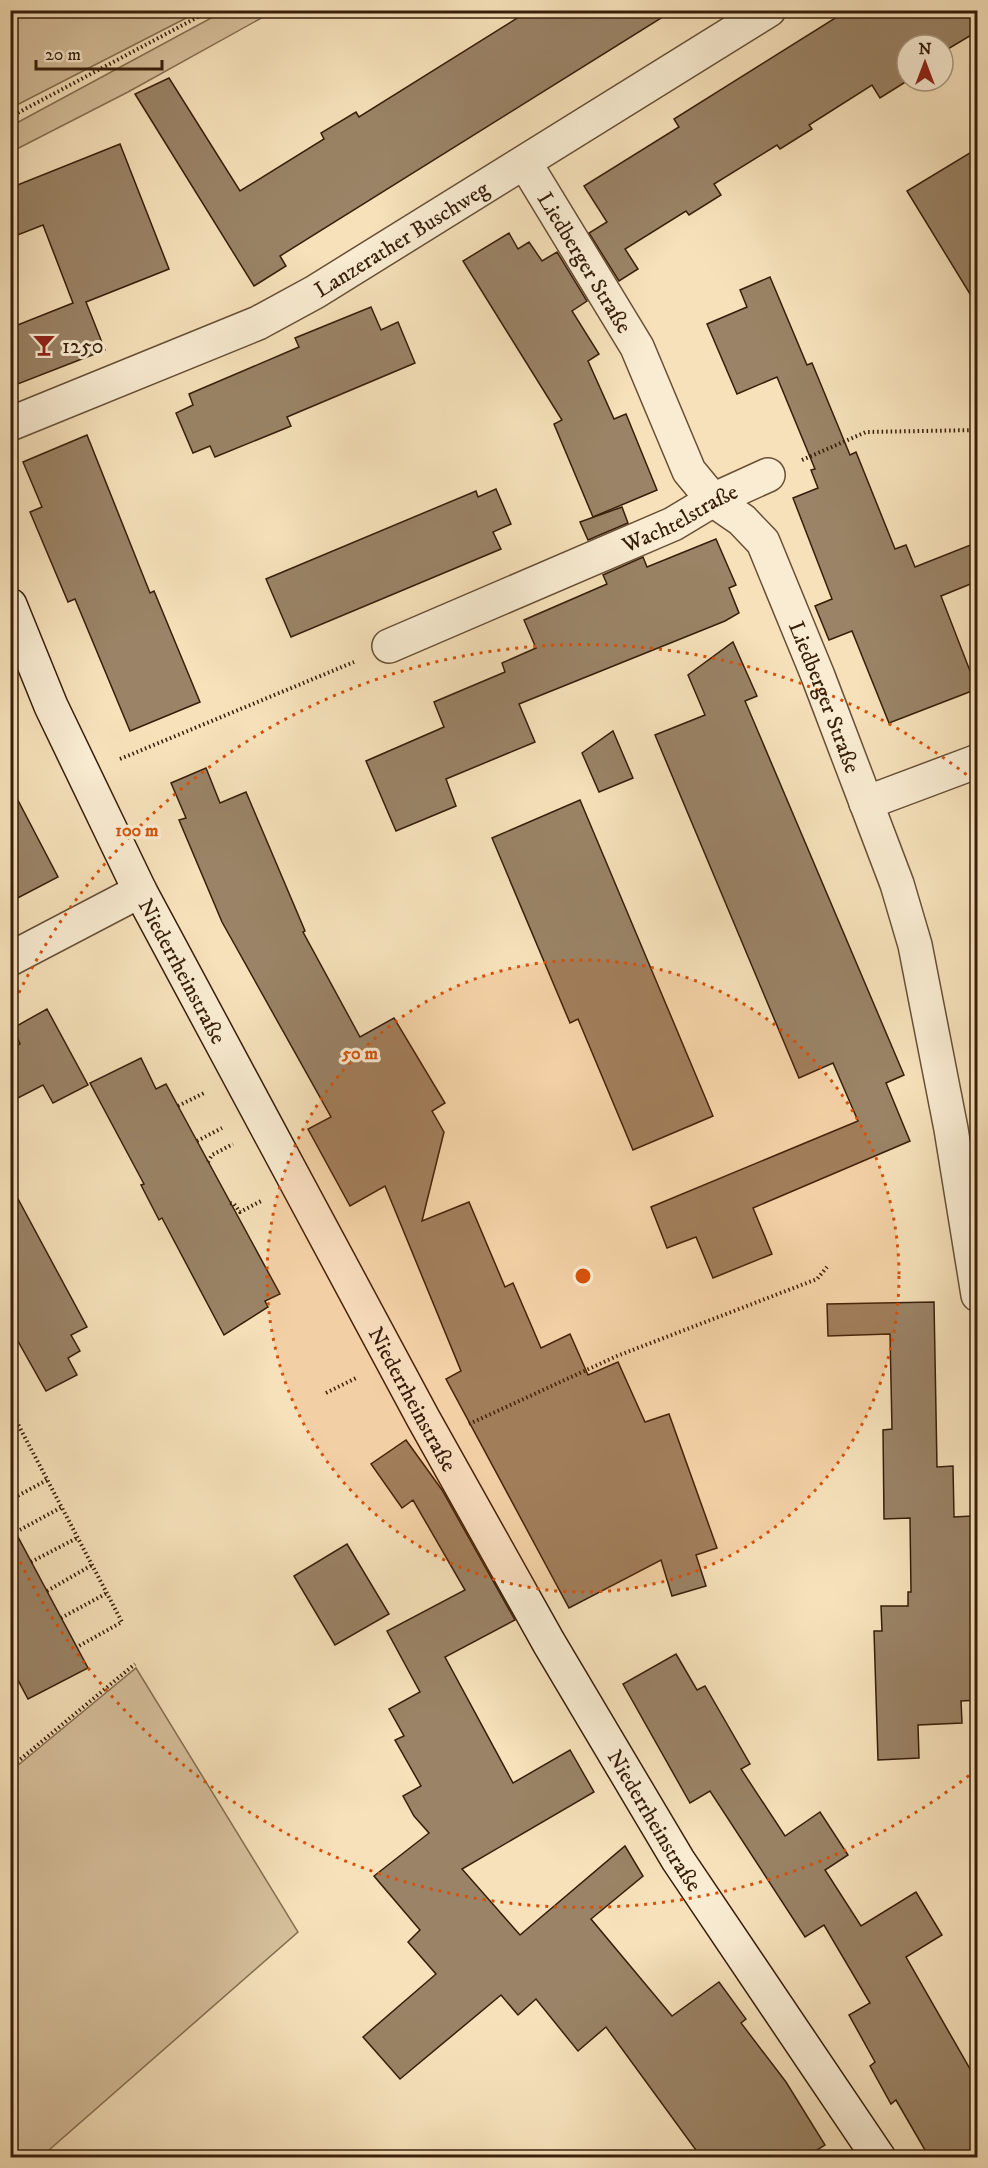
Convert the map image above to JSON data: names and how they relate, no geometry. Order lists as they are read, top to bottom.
{
  "streets": {
    "street": [
      "Lanzerather Buschweg",
      "Liedberger Straße",
      "Wachtelstraße",
      "Niederrheinstraße"
    ]
  },
  "crossings": [
    ["Lanzerather Buschweg", "Liedberger Straße"],
    ["Liedberger Straße", "Wachtelstraße"]
  ],
  "places": {
    "bar": ["1250"]
  },
  "scale_bar": "20 m",
  "north": "top",
  "rings": ["100 m", "50 m"]
}
